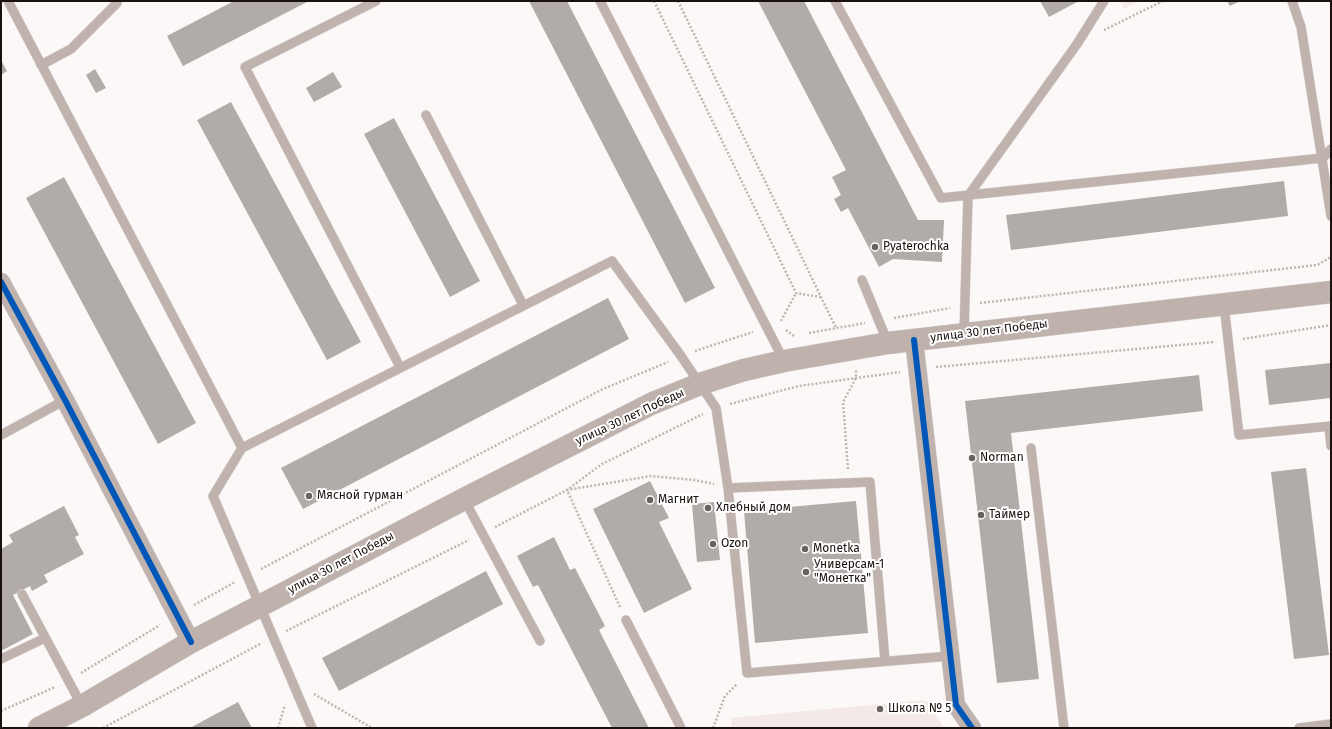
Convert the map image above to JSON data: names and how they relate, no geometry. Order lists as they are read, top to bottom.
{
  "streets": {
    "main road": ["улица 30 лет Победы"]
  },
  "places": [
    "Pyaterochka",
    "Norman",
    "Мясной гурман",
    "Магнит",
    "Хлебный дом",
    "Таймер",
    "Ozon",
    "Monetka",
    "Универсам-1 \"Монетка\"",
    "Школа № 5"
  ]
}
